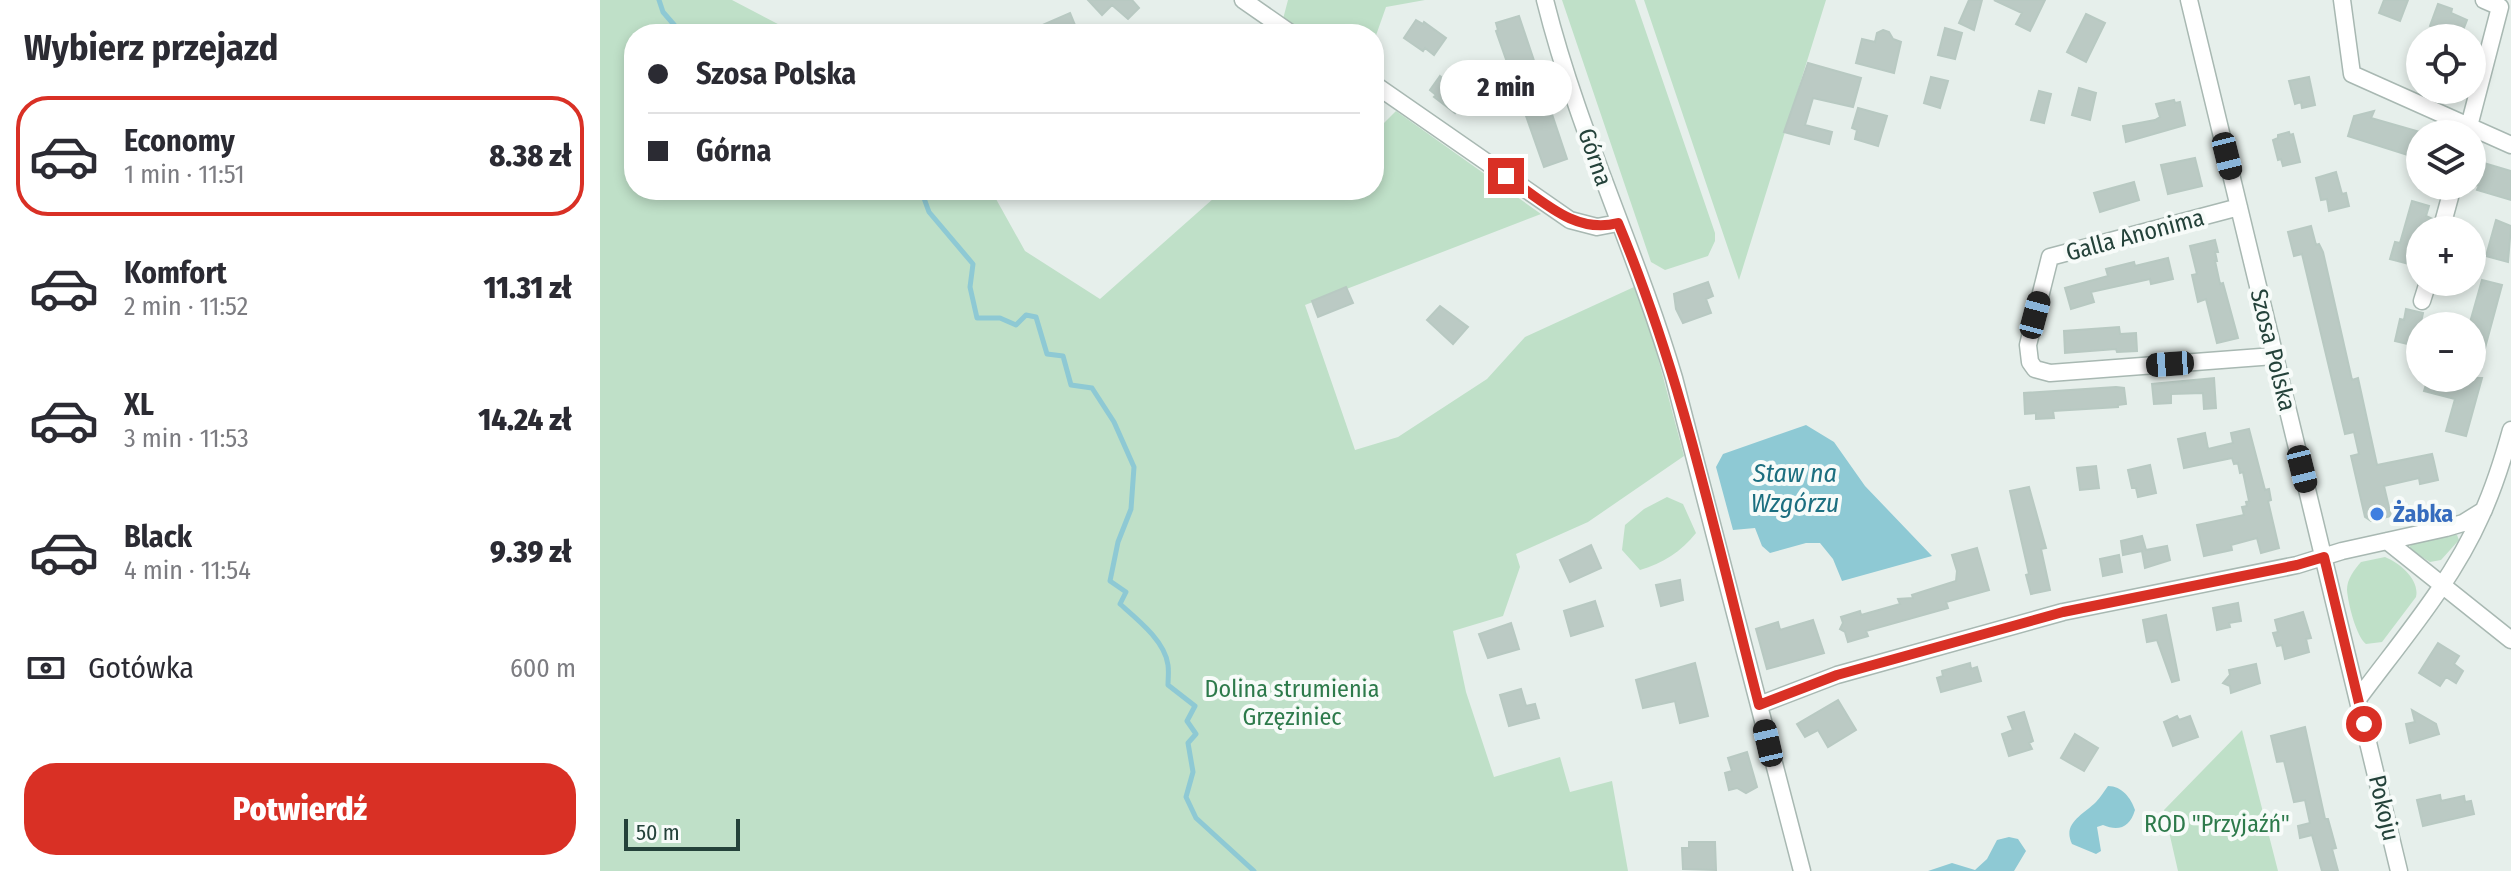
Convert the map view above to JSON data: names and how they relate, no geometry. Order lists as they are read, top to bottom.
{
  "streets": {
    "street": [
      "Górna",
      "Galla Anonima",
      "Szosa Polska",
      "Pokoju"
    ]
  },
  "crossings": [
    ["Galla Anonima", "Szosa Polska"],
    ["Szosa Polska", "Pokoju"]
  ],
  "water": ["Staw na Wzgórzu"],
  "parks": ["Dolina strumienia Grzęziniec", "ROD \"Przyjaźń\""],
  "places": ["Żabka"],
  "scale_bar": "50 m",
  "page": {
    "heading": "Wybierz przejazd",
    "map_buttons": ["+", "−"],
    "banner": ["Szosa Polska", "Górna"],
    "bubble": "2 min",
    "list": [
      {
        "name": "Economy",
        "note": "1 min · 11:51",
        "value": "8.38 zł"
      },
      {
        "name": "Komfort",
        "note": "2 min · 11:52",
        "value": "11.31 zł"
      },
      {
        "name": "XL",
        "note": "3 min · 11:53",
        "value": "14.24 zł"
      },
      {
        "name": "Black",
        "note": "4 min · 11:54",
        "value": "9.39 zł"
      }
    ],
    "pay": ["Gotówka", "600 m"],
    "buttons": "Potwierdź",
    "scale": "50 m"
  }
}
